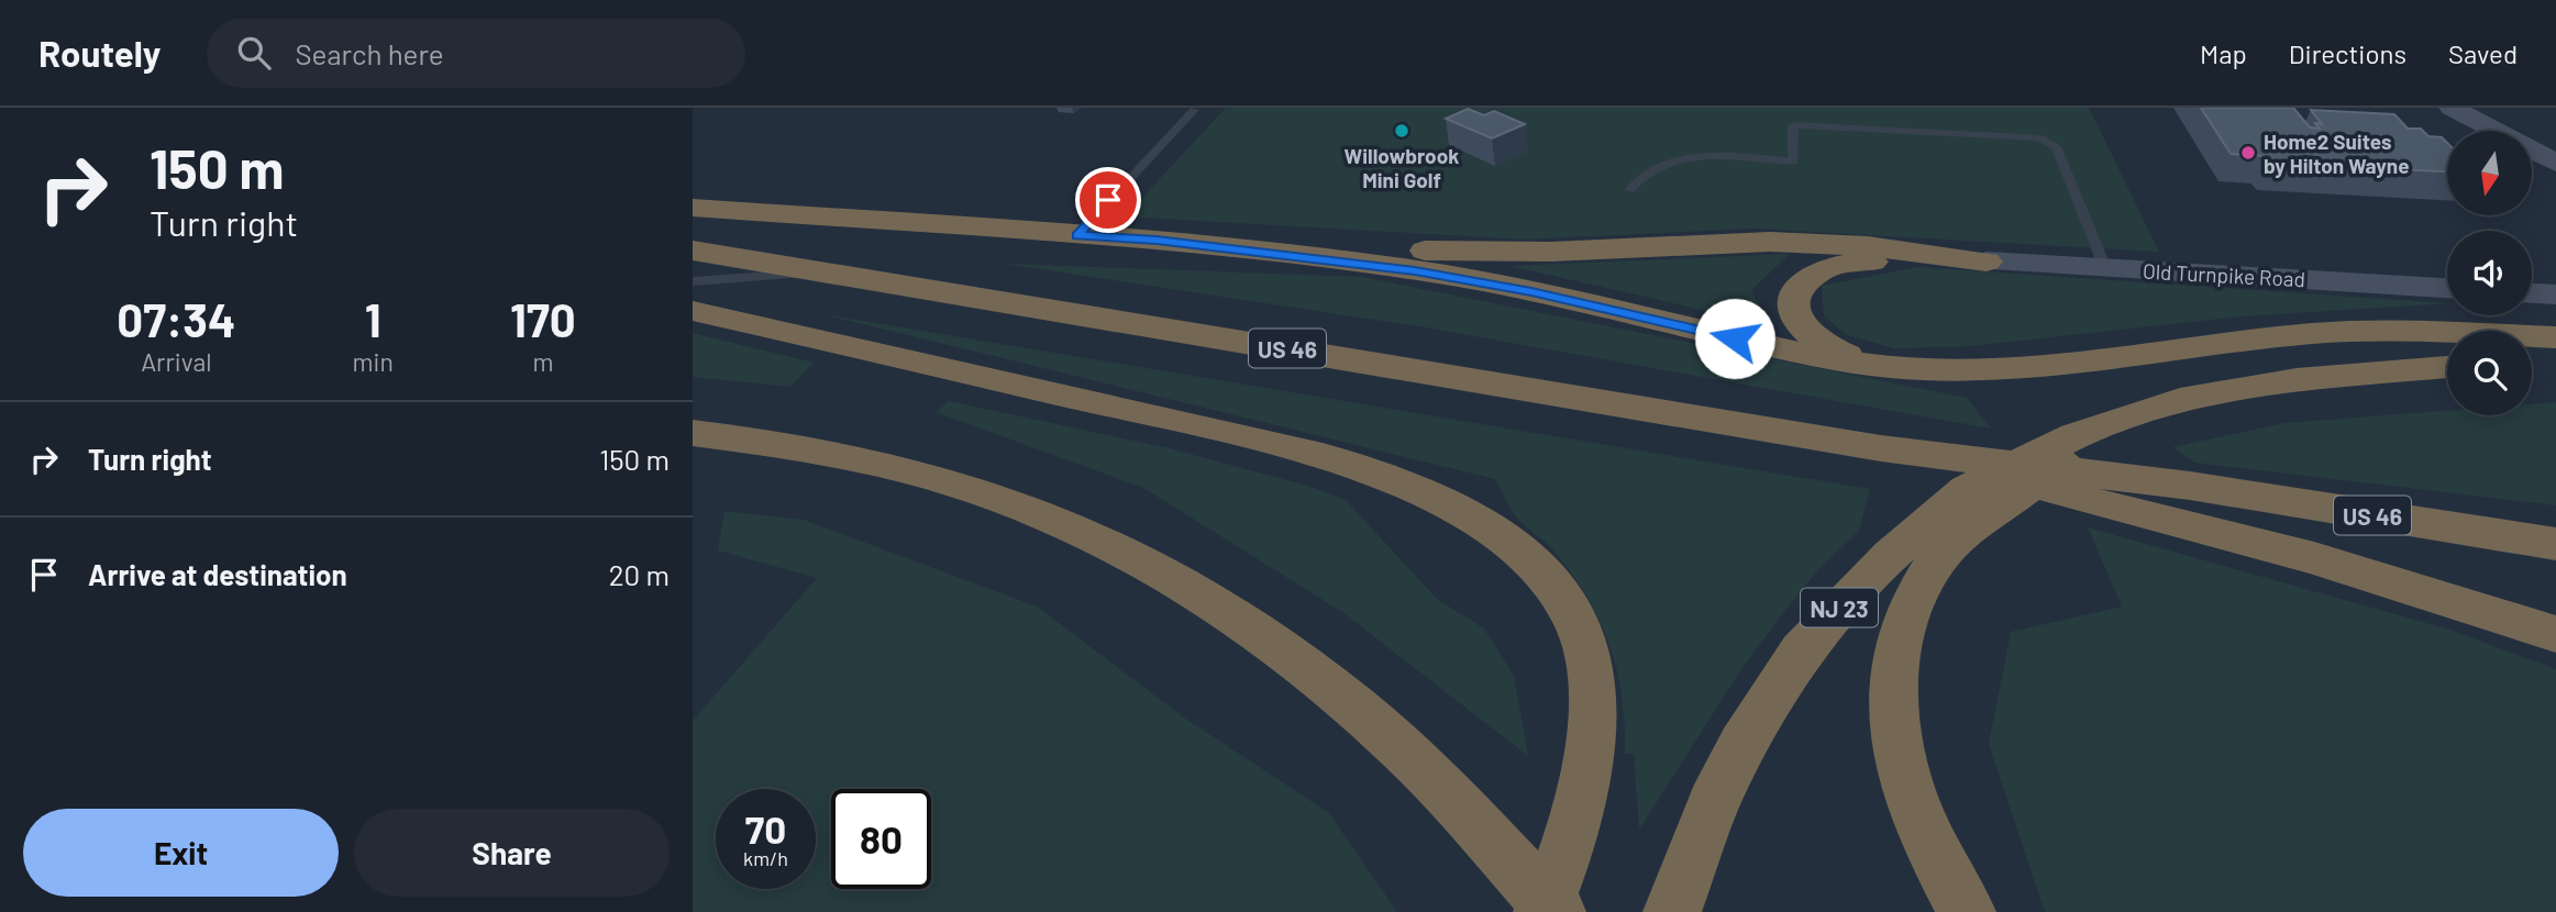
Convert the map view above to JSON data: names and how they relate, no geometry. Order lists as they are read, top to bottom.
{
  "streets": {
    "highway": ["US 46", "NJ 23"],
    "street": ["Old Turnpike Road"]
  },
  "places": ["Willowbrook Mini Golf", "Home2 Suites by Hilton Wayne"],
  "north": "bottom",
  "page": {
    "header": "Routely",
    "search": "Search here",
    "nav": ["Map", "Directions", "Saved"],
    "turn": ["150 m", "Turn right"],
    "eta": [
      "07:34",
      "Arrival",
      "1",
      "min",
      "170",
      "m"
    ],
    "list": [
      {
        "name": "Turn right",
        "value": "150 m"
      },
      {
        "name": "Arrive at destination",
        "value": "20 m"
      }
    ],
    "speed": "70 km/h",
    "limit": "80",
    "buttons": ["Exit", "Share"]
  }
}
